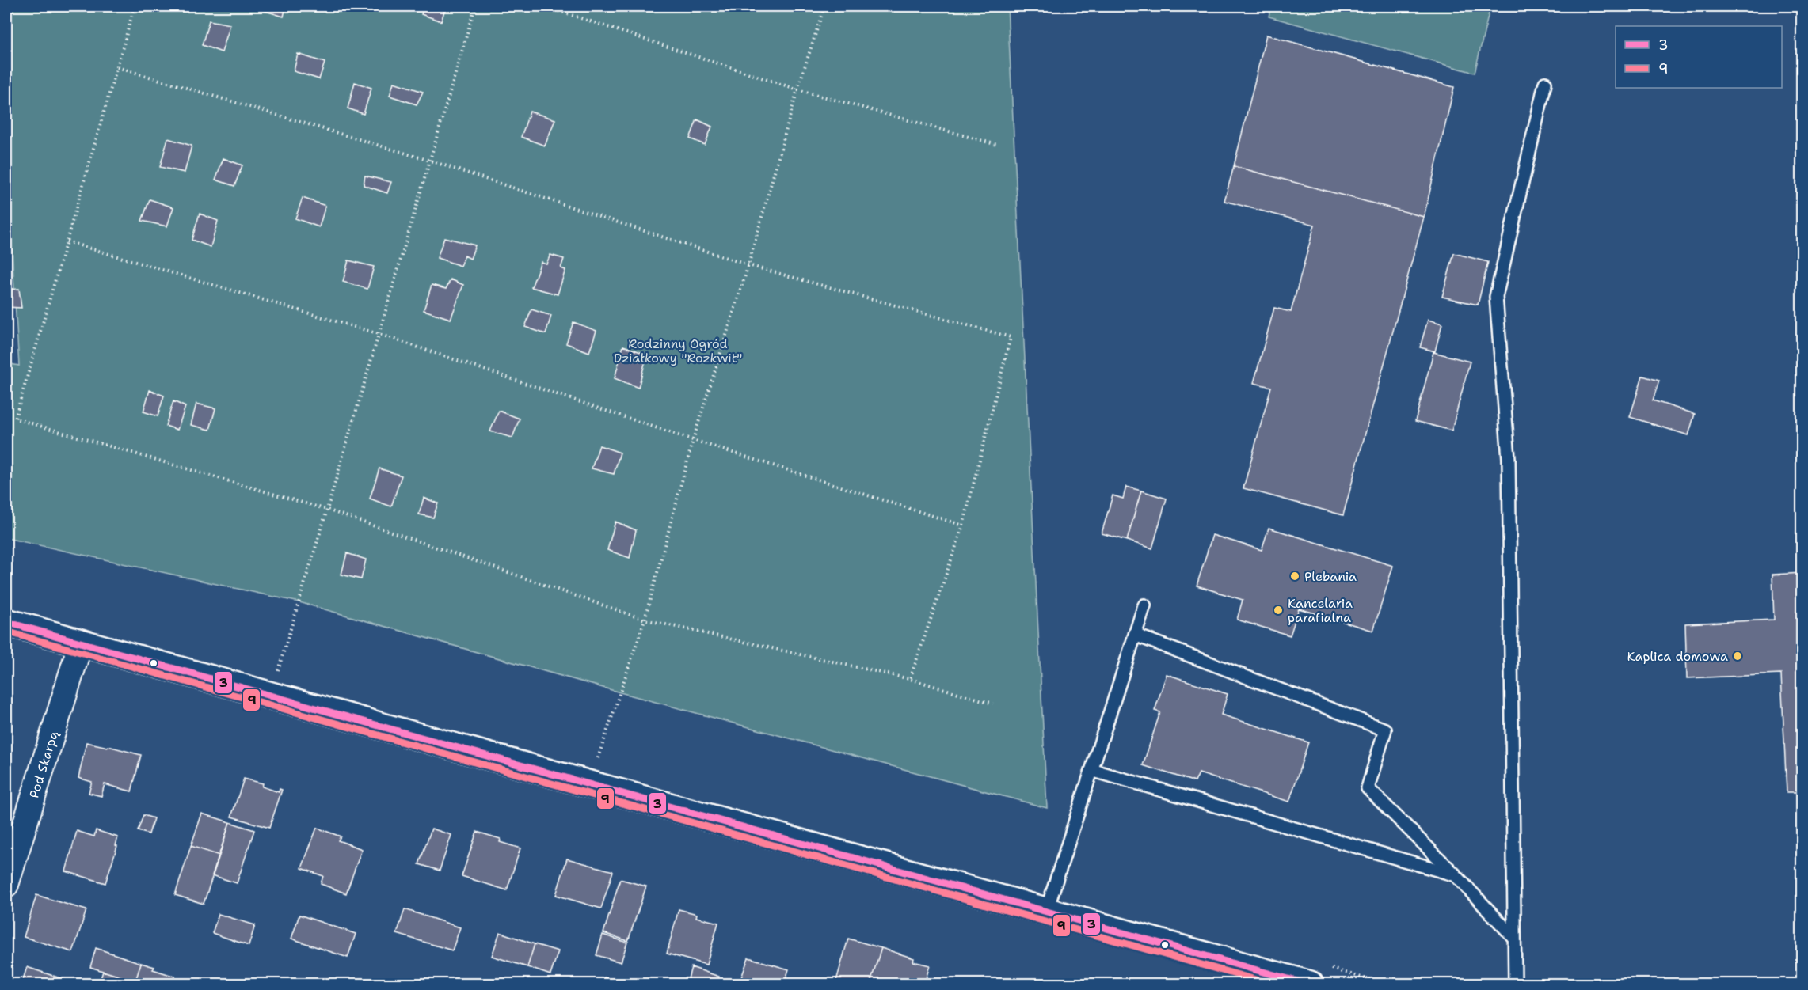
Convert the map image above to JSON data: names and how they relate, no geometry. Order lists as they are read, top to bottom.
{
  "streets": {
    "street": ["Pod Skarpą"]
  },
  "parks": ["Rodzinny Ogród Działkowy \"Rozkwit\""],
  "places": ["Plebania", "Kancelaria parafialna", "Kaplica domowa"],
  "lines": ["transit line 3", "transit line 9"],
  "legend": ["3", "9"]
}
